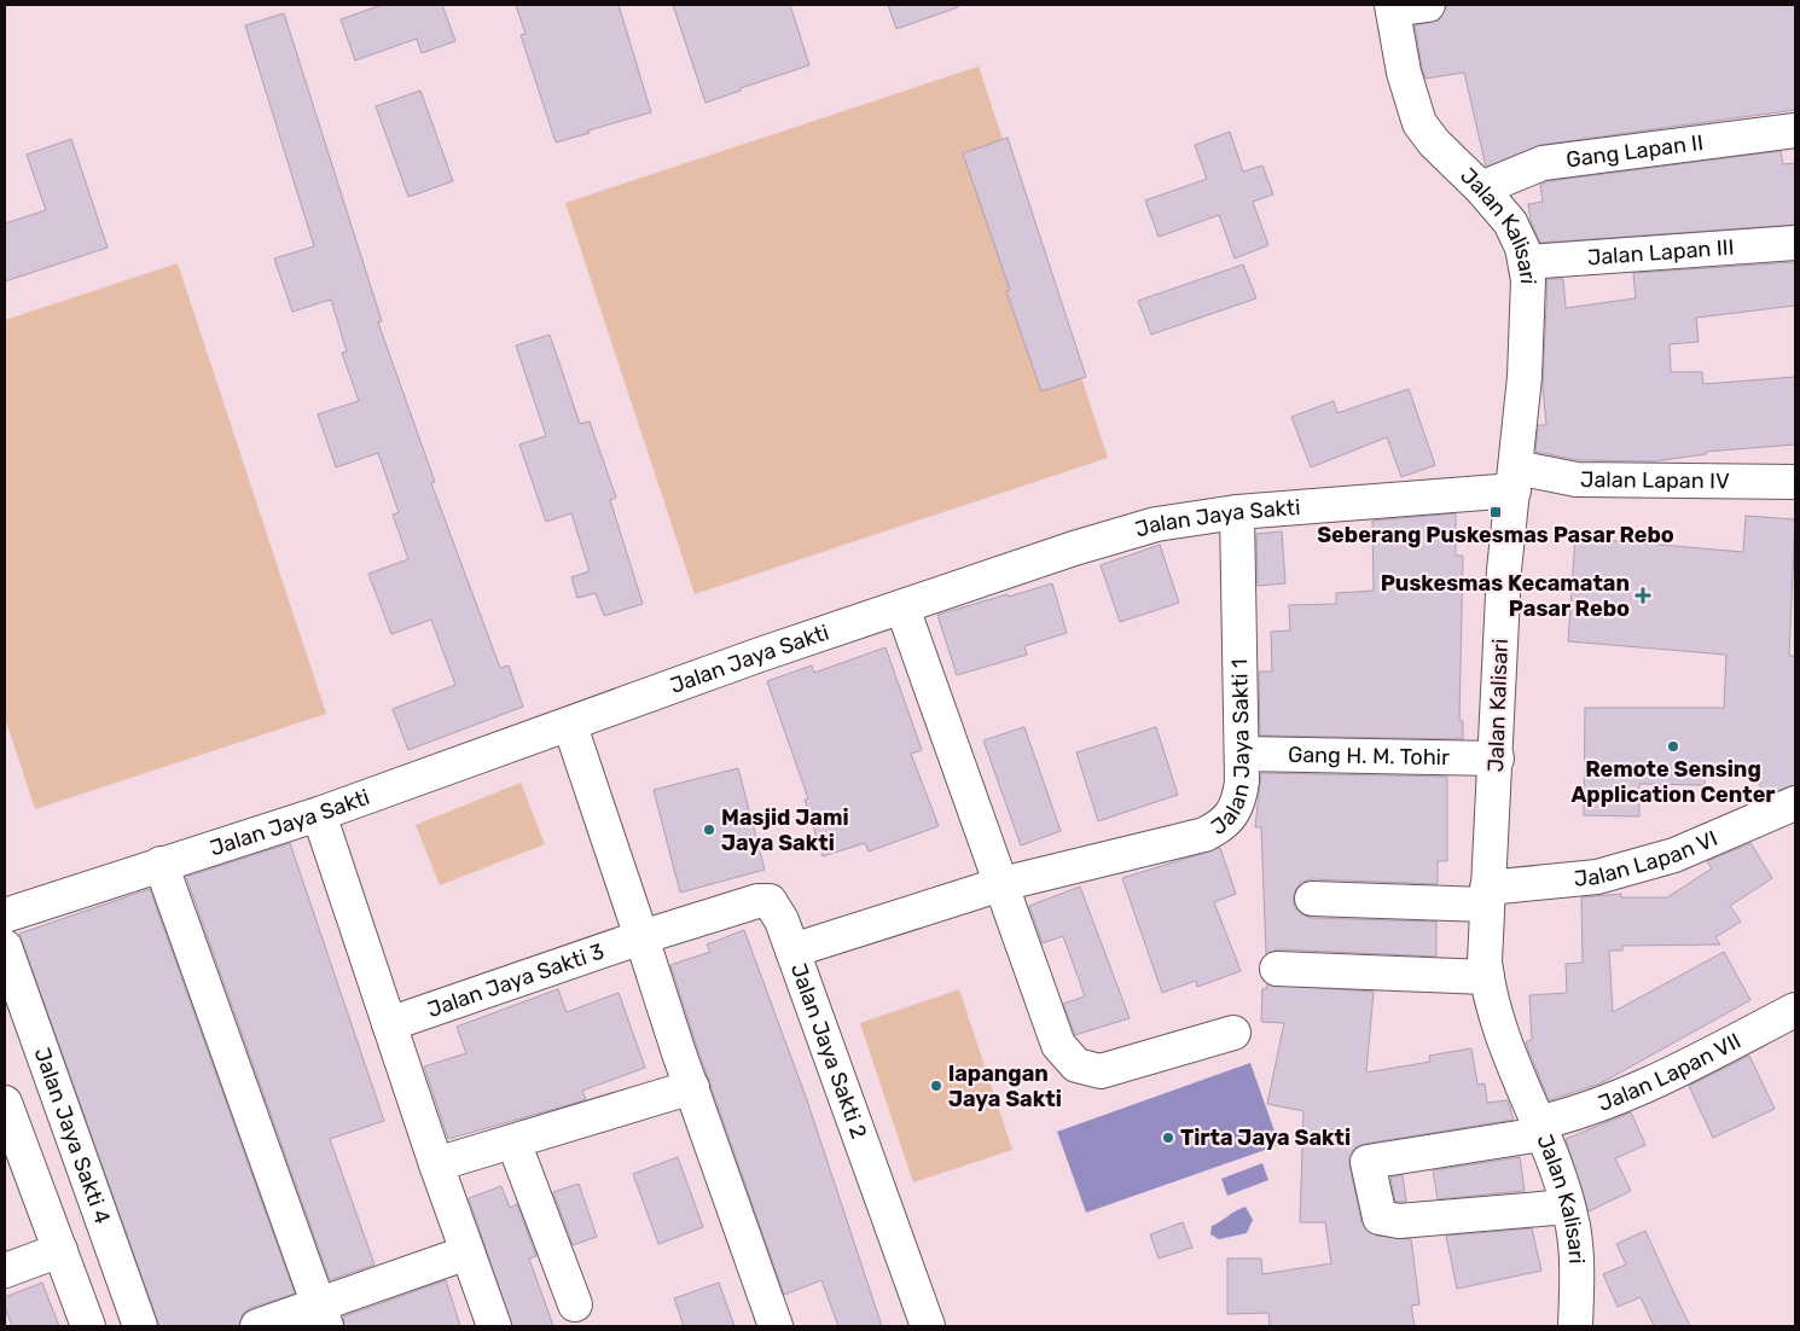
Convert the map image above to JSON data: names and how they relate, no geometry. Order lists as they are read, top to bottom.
{
  "streets": {
    "street": [
      "Gang Lapan II",
      "Jalan Kalisari",
      "Jalan Lapan III",
      "Jalan Lapan IV",
      "Jalan Jaya Sakti",
      "Jalan Jaya Sakti 1",
      "Gang H. M. Tohir",
      "Jalan Lapan VI",
      "Jalan Jaya Sakti 3",
      "Jalan Jaya Sakti 2",
      "Jalan Lapan VII",
      "Jalan Jaya Sakti 4"
    ]
  },
  "crossings": [
    ["Gang Lapan II", "Jalan Kalisari"],
    ["Jalan Kalisari", "Jalan Lapan III"],
    ["Jalan Kalisari", "Jalan Lapan IV"],
    ["Jalan Kalisari", "Jalan Jaya Sakti"],
    ["Jalan Kalisari", "Gang H. M. Tohir"],
    ["Jalan Kalisari", "Jalan Lapan VI"],
    ["Jalan Kalisari", "Jalan Lapan VII"],
    ["Jalan Lapan IV", "Jalan Jaya Sakti"],
    ["Jalan Jaya Sakti", "Jalan Jaya Sakti 1"],
    ["Jalan Jaya Sakti 1", "Gang H. M. Tohir"],
    ["Jalan Jaya Sakti 1", "Jalan Jaya Sakti 2"],
    ["Jalan Jaya Sakti 3", "Jalan Jaya Sakti 2"]
  ],
  "places": {
    "transit": ["Seberang Puskesmas Pasar Rebo"],
    "health": ["Puskesmas Kecamatan Pasar Rebo"],
    "other": [
      "Remote Sensing Application Center",
      "Masjid Jami Jaya Sakti",
      "lapangan Jaya Sakti",
      "Tirta Jaya Sakti"
    ]
  }
}
